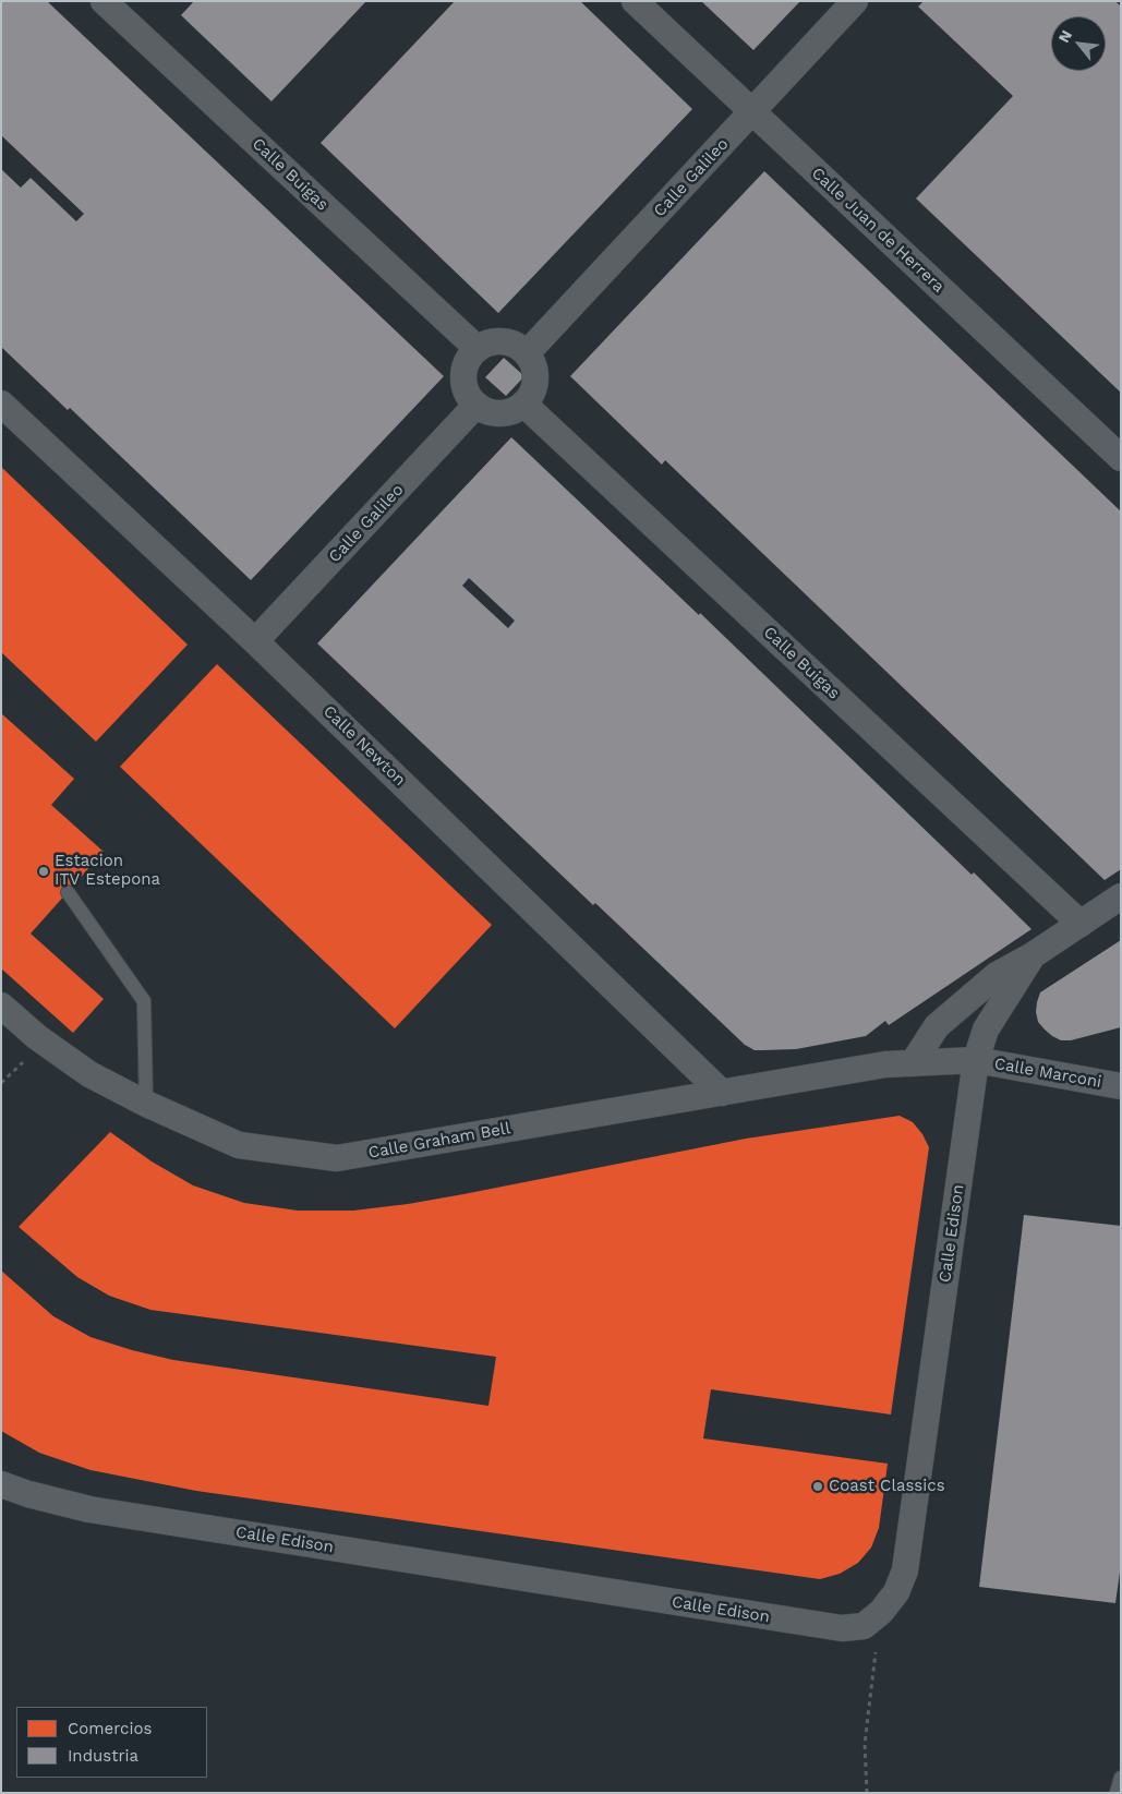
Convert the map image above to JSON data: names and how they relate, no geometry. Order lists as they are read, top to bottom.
{
  "streets": {
    "street": [
      "Calle Buigas",
      "Calle Galileo",
      "Calle Juan de Herrera",
      "Calle Newton",
      "Calle Marconi",
      "Calle Graham Bell",
      "Calle Edison"
    ]
  },
  "crossings": [
    ["Calle Buigas", "Calle Galileo"],
    ["Calle Galileo", "Calle Juan de Herrera"],
    ["Calle Galileo", "Calle Newton"],
    ["Calle Newton", "Calle Graham Bell"],
    ["Calle Marconi", "Calle Graham Bell"],
    ["Calle Marconi", "Calle Edison"],
    ["Calle Graham Bell", "Calle Edison"]
  ],
  "places": ["Estacion ITV Estepona", "Coast Classics"],
  "legend": ["Comercios", "Industria"],
  "north": "top left"
}
